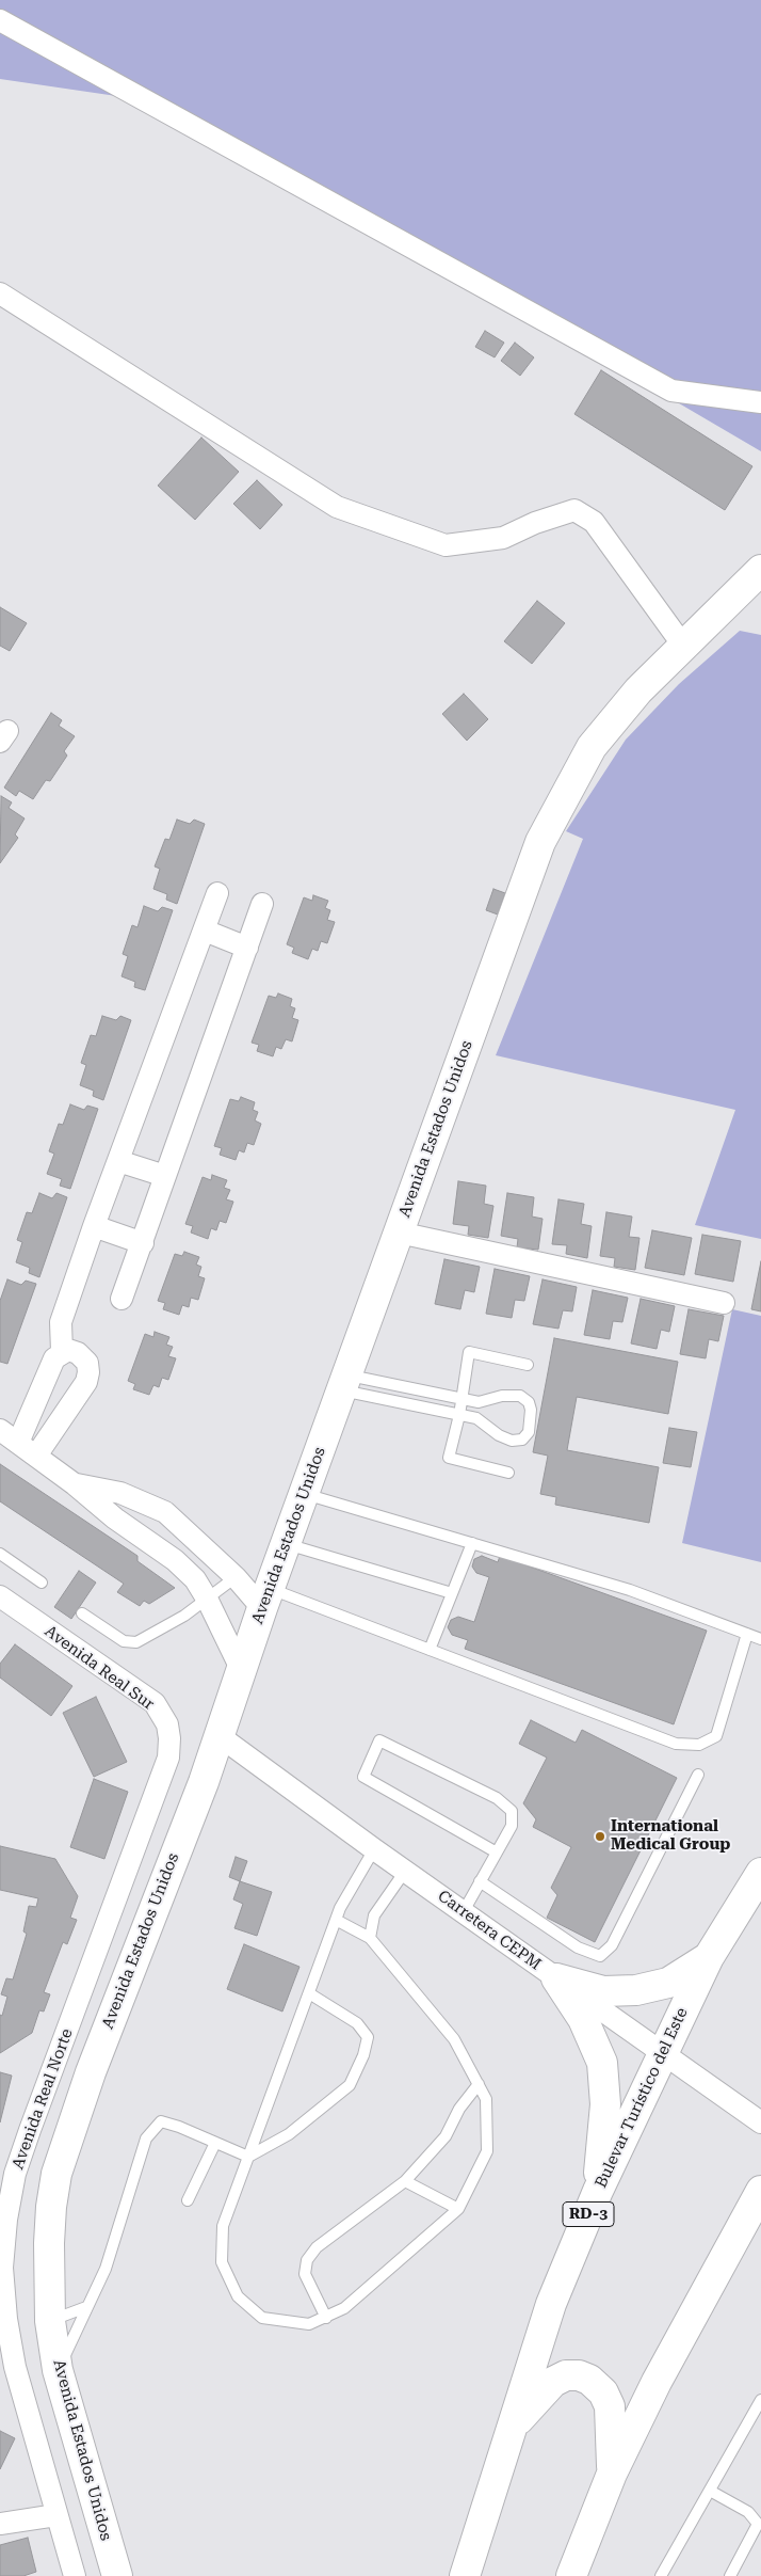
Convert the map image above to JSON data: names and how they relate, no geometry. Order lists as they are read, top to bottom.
{
  "streets": {
    "main road": ["Avenida Estados Unidos", "Bulevar Turístico del Este", "RD-3"],
    "street": ["Avenida Real Sur", "Carretera CEPM", "Avenida Real Norte"]
  },
  "crossings": [
    ["Avenida Estados Unidos", "Carretera CEPM"],
    ["Avenida Real Sur", "Avenida Real Norte"],
    ["Carretera CEPM", "Bulevar Turístico del Este"]
  ],
  "places": ["International Medical Group"]
}
